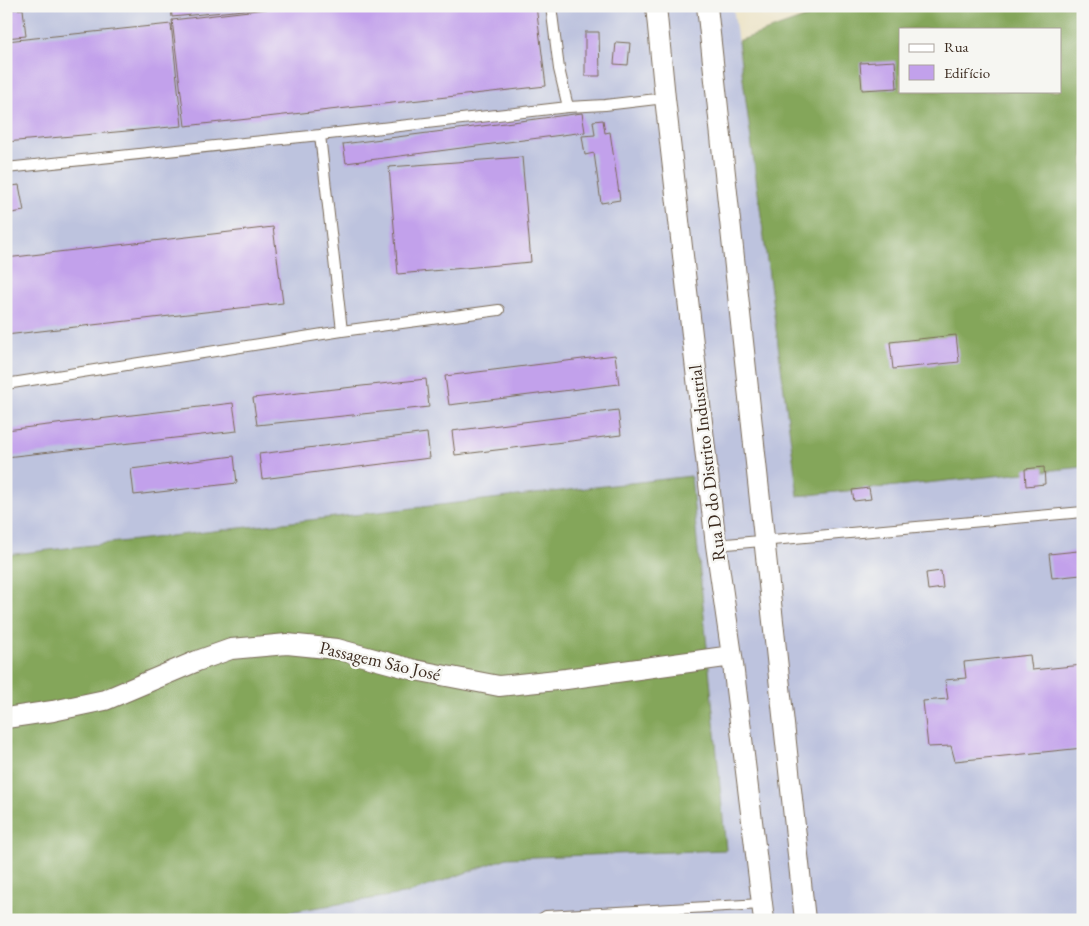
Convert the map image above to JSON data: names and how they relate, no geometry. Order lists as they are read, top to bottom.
{
  "streets": {
    "street": ["Rua D do Distrito Industrial", "Passagem São José"]
  },
  "crossings": [
    ["Rua D do Distrito Industrial", "Passagem São José"]
  ],
  "legend": ["Rua", "Edifício"]
}
